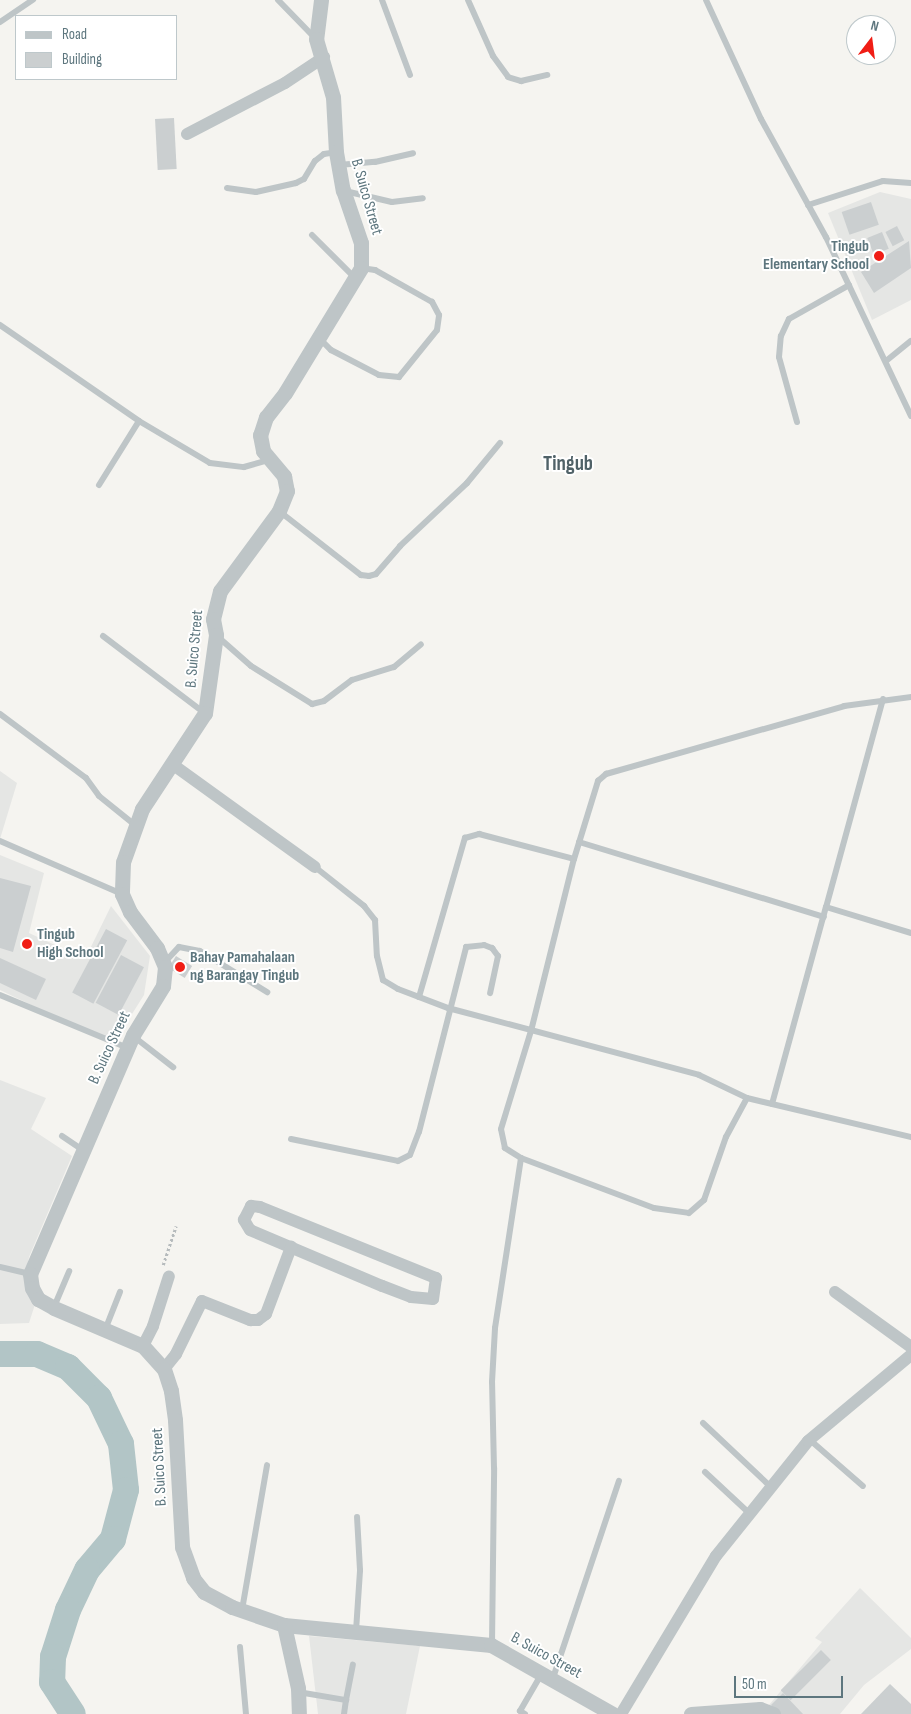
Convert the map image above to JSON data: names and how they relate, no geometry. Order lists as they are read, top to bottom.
{
  "streets": {
    "street": ["B. Suico Street"]
  },
  "districts": ["Tingub"],
  "places": ["Tingub Elementary School", "Tingub High School", "Bahay Pamahalaan ng Barangay Tingub"],
  "legend": ["Road", "Building"],
  "scale_bar": "50 m",
  "north": "top"
}
